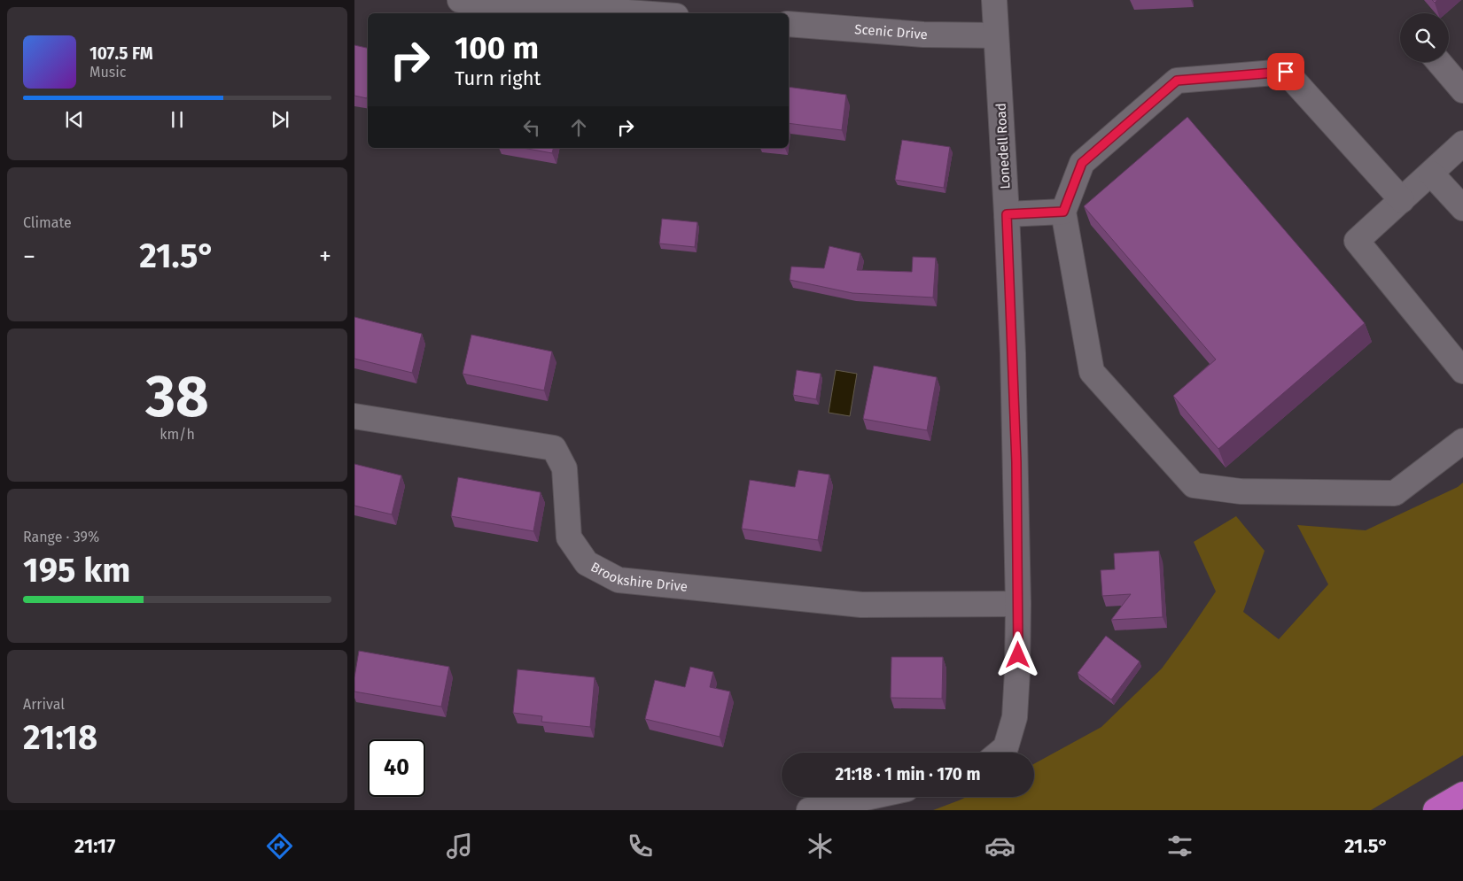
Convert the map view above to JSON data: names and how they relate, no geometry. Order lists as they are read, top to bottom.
{
  "streets": {
    "street": ["Scenic Drive", "Lonedell Road", "Brookshire Drive"]
  },
  "crossings": [
    ["Scenic Drive", "Lonedell Road"],
    ["Lonedell Road", "Brookshire Drive"]
  ],
  "page": {
    "turn": ["100 m", "Turn right"],
    "song": ["107.5 FM", "Music"],
    "tile": [
      "Climate",
      ["38", "km/h"],
      ["Range · 39%", "195 km"],
      ["Arrival", "21:18"]
    ],
    "heat": ["−", "21.5°", "+"],
    "limit": "40",
    "trip": "21:18 · 1 min · 170 m",
    "tabs": ["21:17", "21.5°"]
  }
}
